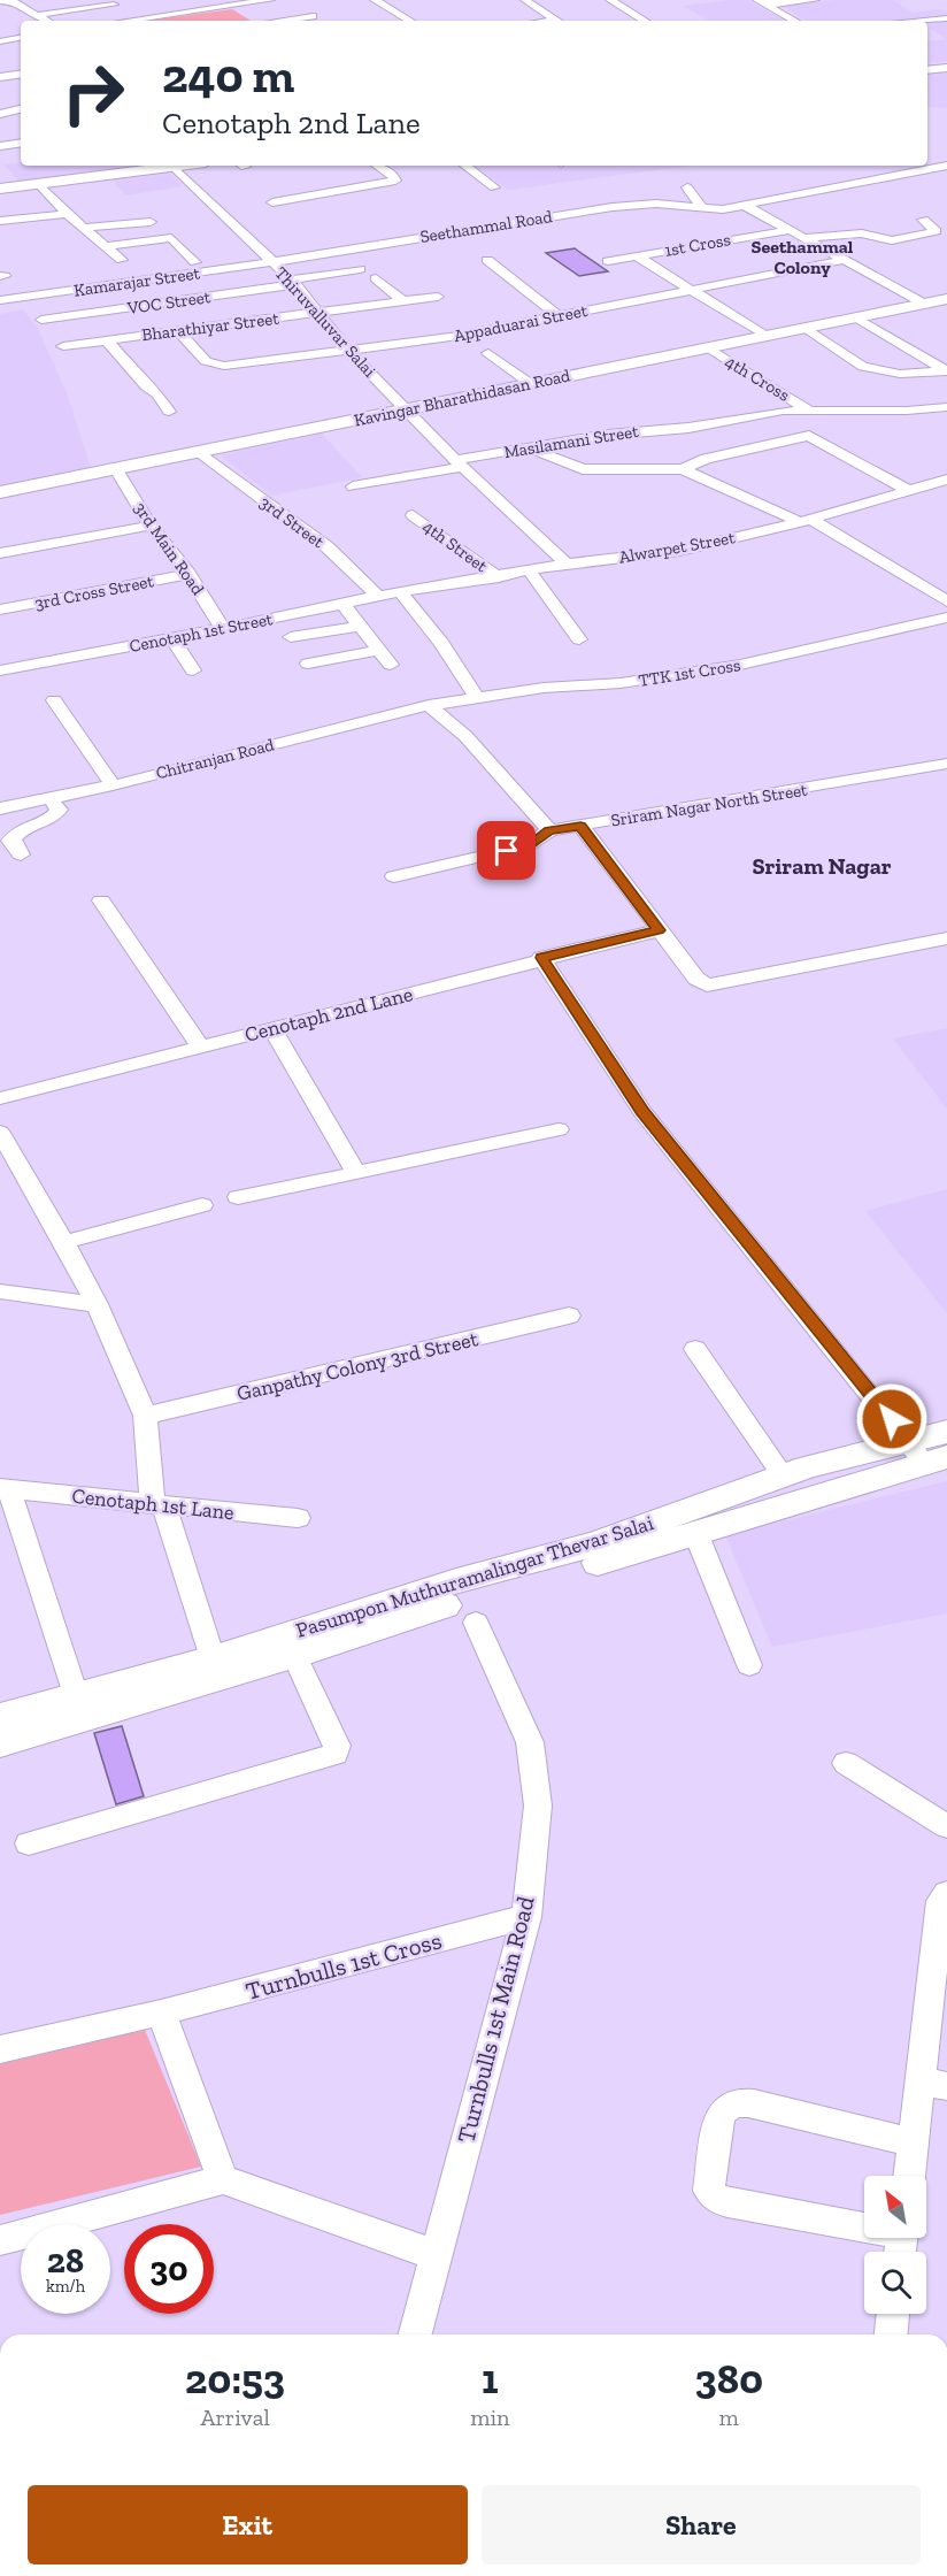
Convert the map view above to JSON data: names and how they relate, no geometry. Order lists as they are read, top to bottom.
{
  "streets": {
    "main road": ["Kavingar Bharathidasan Road", "Pasumpon Muthuramalingar Thevar Salai"],
    "street": [
      "Seethammal Road",
      "1st Cross",
      "Kamarajar Street",
      "VOC Street",
      "Thiruvalluvar Salai",
      "Appaduarai Street",
      "Bharathiyar Street",
      "4th Cross",
      "Masilamani Street",
      "3rd Street",
      "4th Street",
      "Alwarpet Street",
      "3rd Main Road",
      "3rd Cross Street",
      "Cenotaph 1st Street",
      "TTK 1st Cross",
      "Chitranjan Road",
      "Sriram Nagar North Street",
      "Cenotaph 2nd Lane",
      "Ganpathy Colony 3rd Street",
      "Cenotaph 1st Lane",
      "Turnbulls 1st Cross",
      "Turnbulls 1st Main Road"
    ]
  },
  "crossings": [
    ["Seethammal Road", "Kamarajar Street"],
    ["Seethammal Road", "Thiruvalluvar Salai"],
    ["Kamarajar Street", "Thiruvalluvar Salai"],
    ["VOC Street", "Thiruvalluvar Salai"],
    ["Thiruvalluvar Salai", "Appaduarai Street"],
    ["Thiruvalluvar Salai", "Bharathiyar Street"],
    ["Thiruvalluvar Salai", "Kavingar Bharathidasan Road"],
    ["Thiruvalluvar Salai", "Masilamani Street"],
    ["Thiruvalluvar Salai", "Alwarpet Street"],
    ["Appaduarai Street", "Bharathiyar Street"],
    ["4th Cross", "Kavingar Bharathidasan Road"],
    ["4th Cross", "Masilamani Street"],
    ["Kavingar Bharathidasan Road", "3rd Street"],
    ["Kavingar Bharathidasan Road", "3rd Main Road"],
    ["3rd Street", "Cenotaph 1st Street"],
    ["4th Street", "Alwarpet Street"],
    ["Alwarpet Street", "Cenotaph 1st Street"],
    ["3rd Main Road", "3rd Cross Street"],
    ["3rd Main Road", "Cenotaph 1st Street"],
    ["TTK 1st Cross", "Chitranjan Road"],
    ["Cenotaph 1st Lane", "Pasumpon Muthuramalingar Thevar Salai"],
    ["Turnbulls 1st Cross", "Turnbulls 1st Main Road"]
  ],
  "districts": ["Seethammal Colony", "Sriram Nagar"],
  "north": "top left",
  "page": {
    "turn": ["240 m", "Cenotaph 2nd Lane"],
    "speed": "28 km/h",
    "limit": "30",
    "eta": [
      "20:53",
      "Arrival",
      "1",
      "min",
      "380",
      "m"
    ],
    "buttons": ["Exit", "Share"]
  }
}
